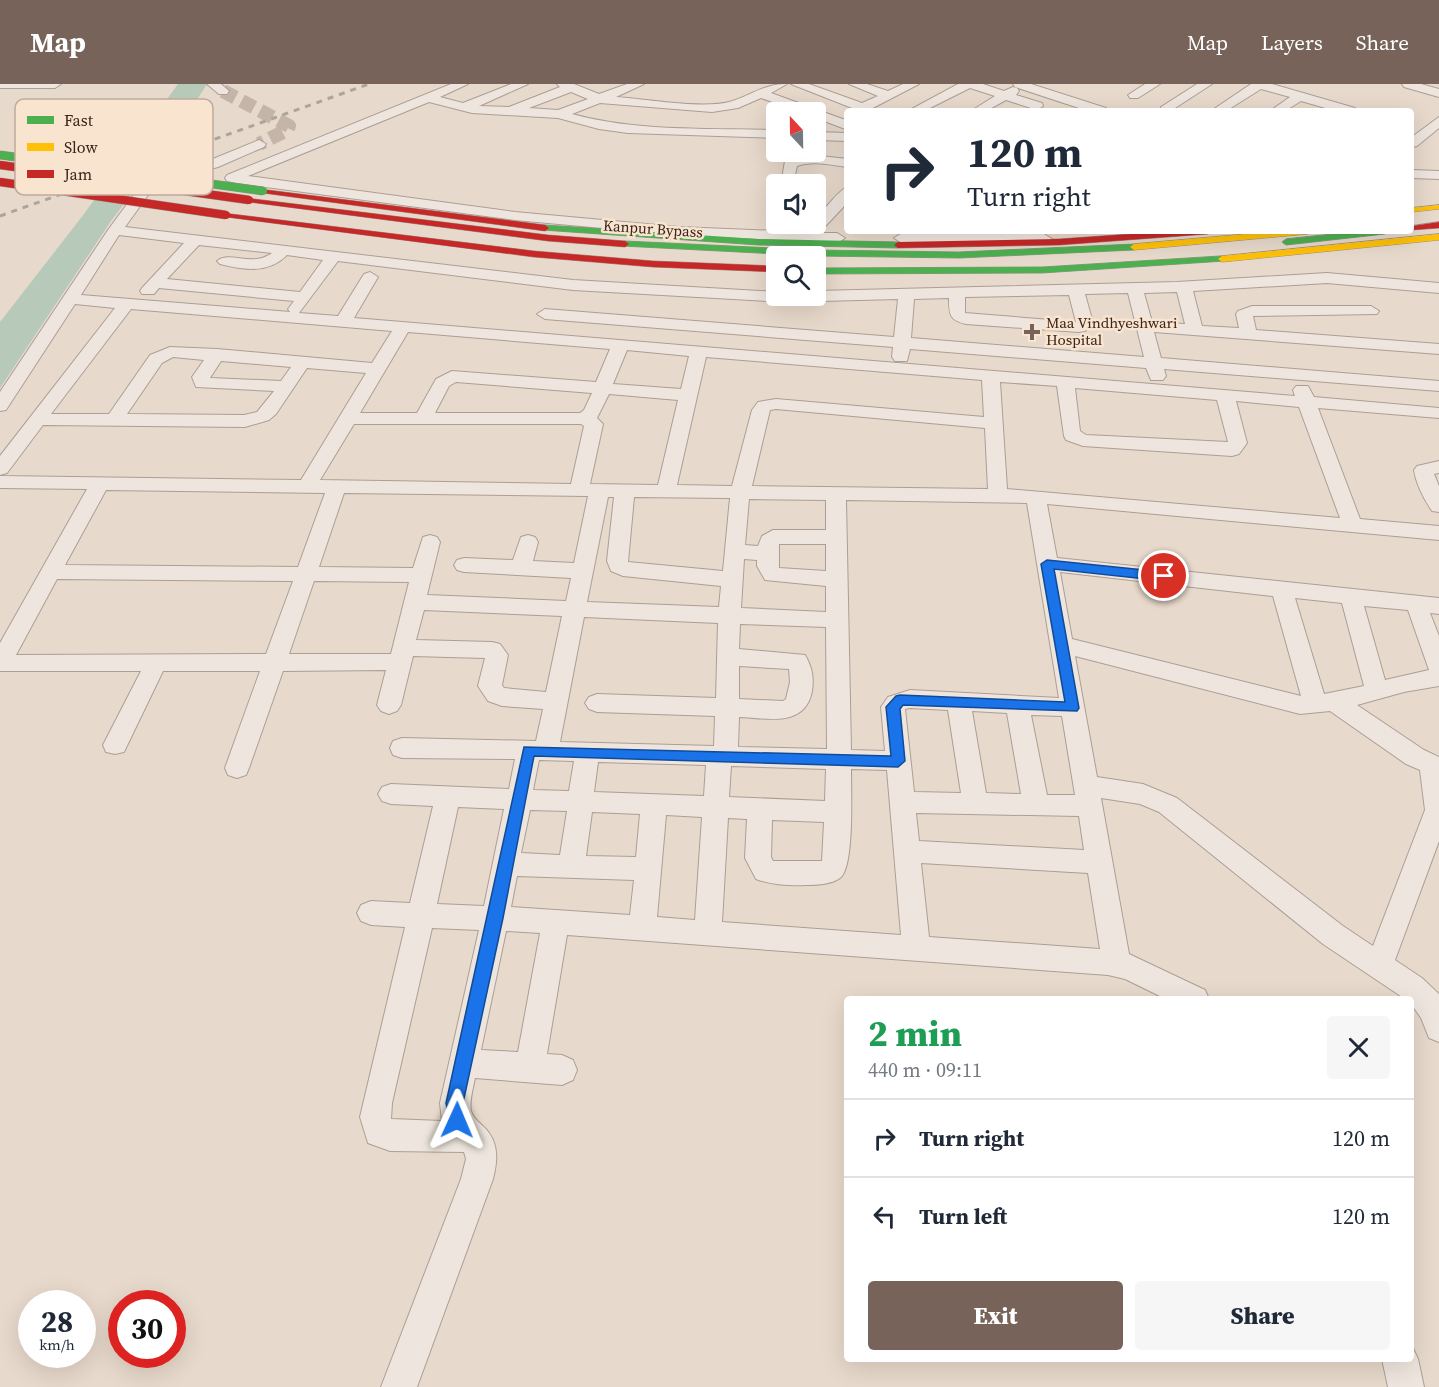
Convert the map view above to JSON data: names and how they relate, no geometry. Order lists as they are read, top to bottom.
{
  "streets": {
    "main road": ["Kanpur Bypass"]
  },
  "places": {
    "health": ["Maa Vindhyeshwari Hospital"]
  },
  "legend": ["Fast", "Slow", "Jam"],
  "north": "top",
  "page": {
    "header": "Map",
    "nav": ["Map", "Layers", "Share"],
    "turn": ["120 m", "Turn right"],
    "heading": ["2 min", "440 m · 09:11"],
    "list": [
      {
        "name": "Turn right",
        "value": "120 m"
      },
      {
        "name": "Turn left",
        "value": "120 m"
      }
    ],
    "buttons": ["Exit", "Share"],
    "speed": "28 km/h",
    "limit": "30"
  }
}
